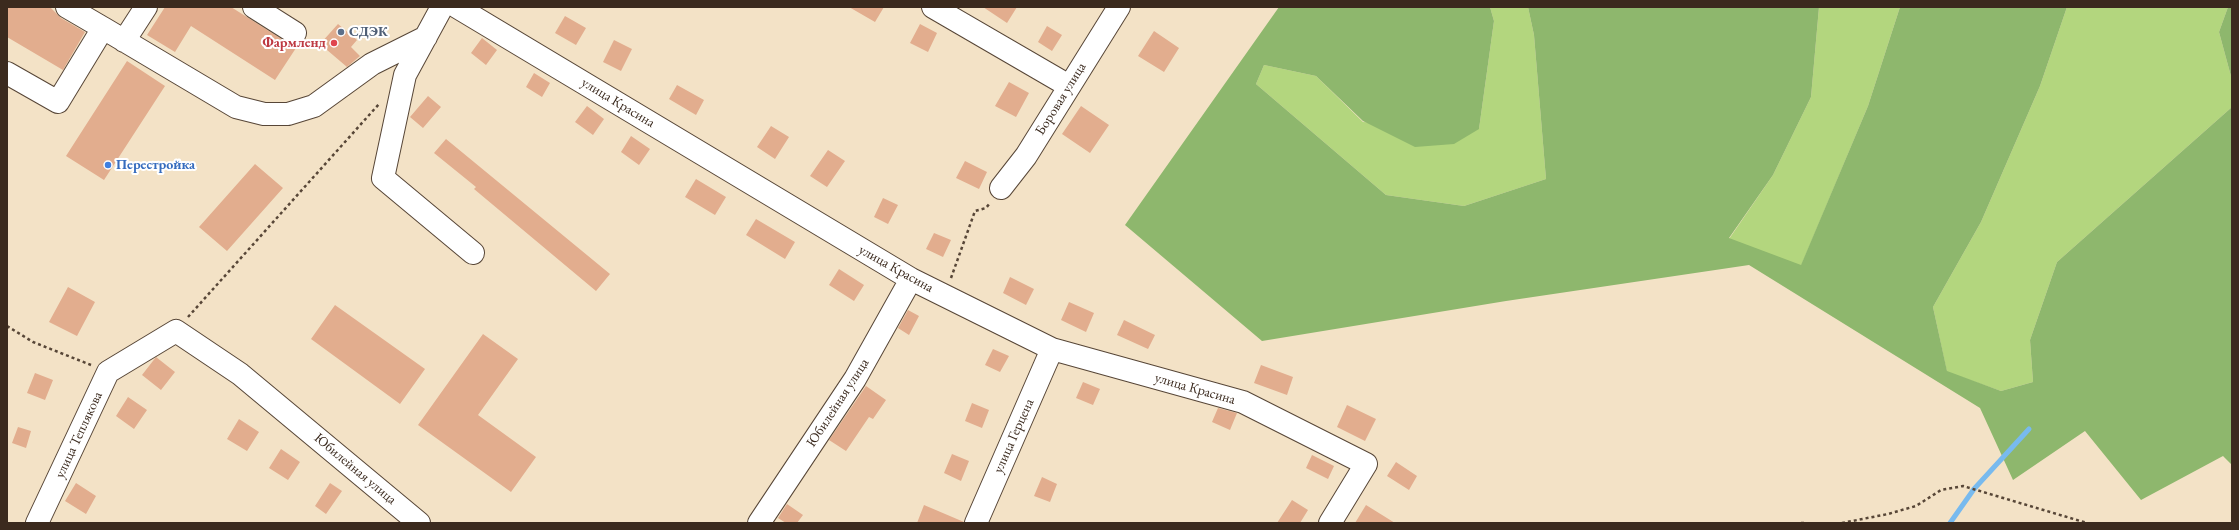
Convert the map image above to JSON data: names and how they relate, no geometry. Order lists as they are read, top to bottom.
{
  "streets": {
    "street": [
      "Боровая улица",
      "улица Красина",
      "Юбилейная улица",
      "улица Теплякова",
      "улица Герцена"
    ]
  },
  "crossings": [
    ["улица Красина", "Юбилейная улица"],
    ["улица Красина", "улица Герцена"]
  ],
  "places": ["СДЭК", "Фармленд", "Перестройка"]
}
